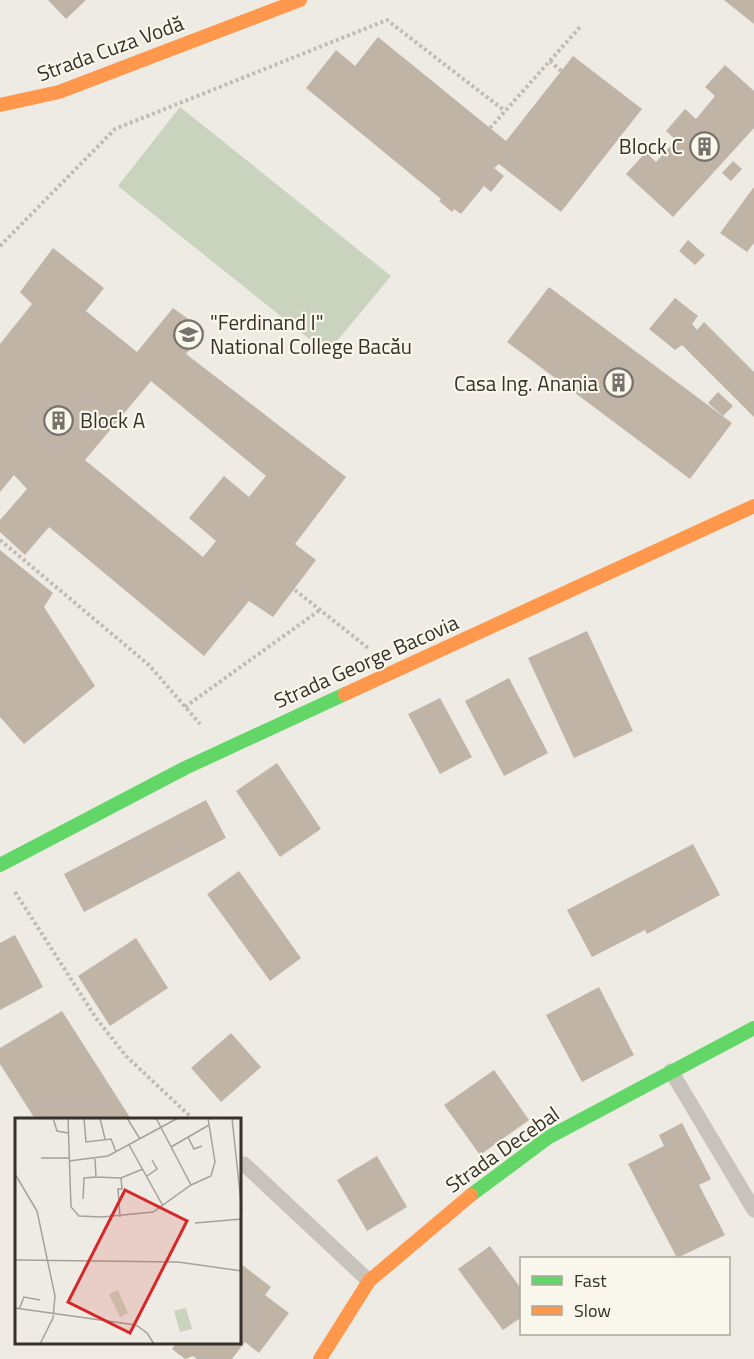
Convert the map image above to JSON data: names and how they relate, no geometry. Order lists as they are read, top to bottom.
{
  "streets": {
    "street": ["Strada Cuza Vodă", "Strada George Bacovia", "Strada Decebal"]
  },
  "places": {
    "building": ["Block C", "Casa Ing. Anania", "Block A"],
    "school or university": ["\"Ferdinand I\" National College Bacău"]
  },
  "legend": ["Fast", "Slow"]
}
